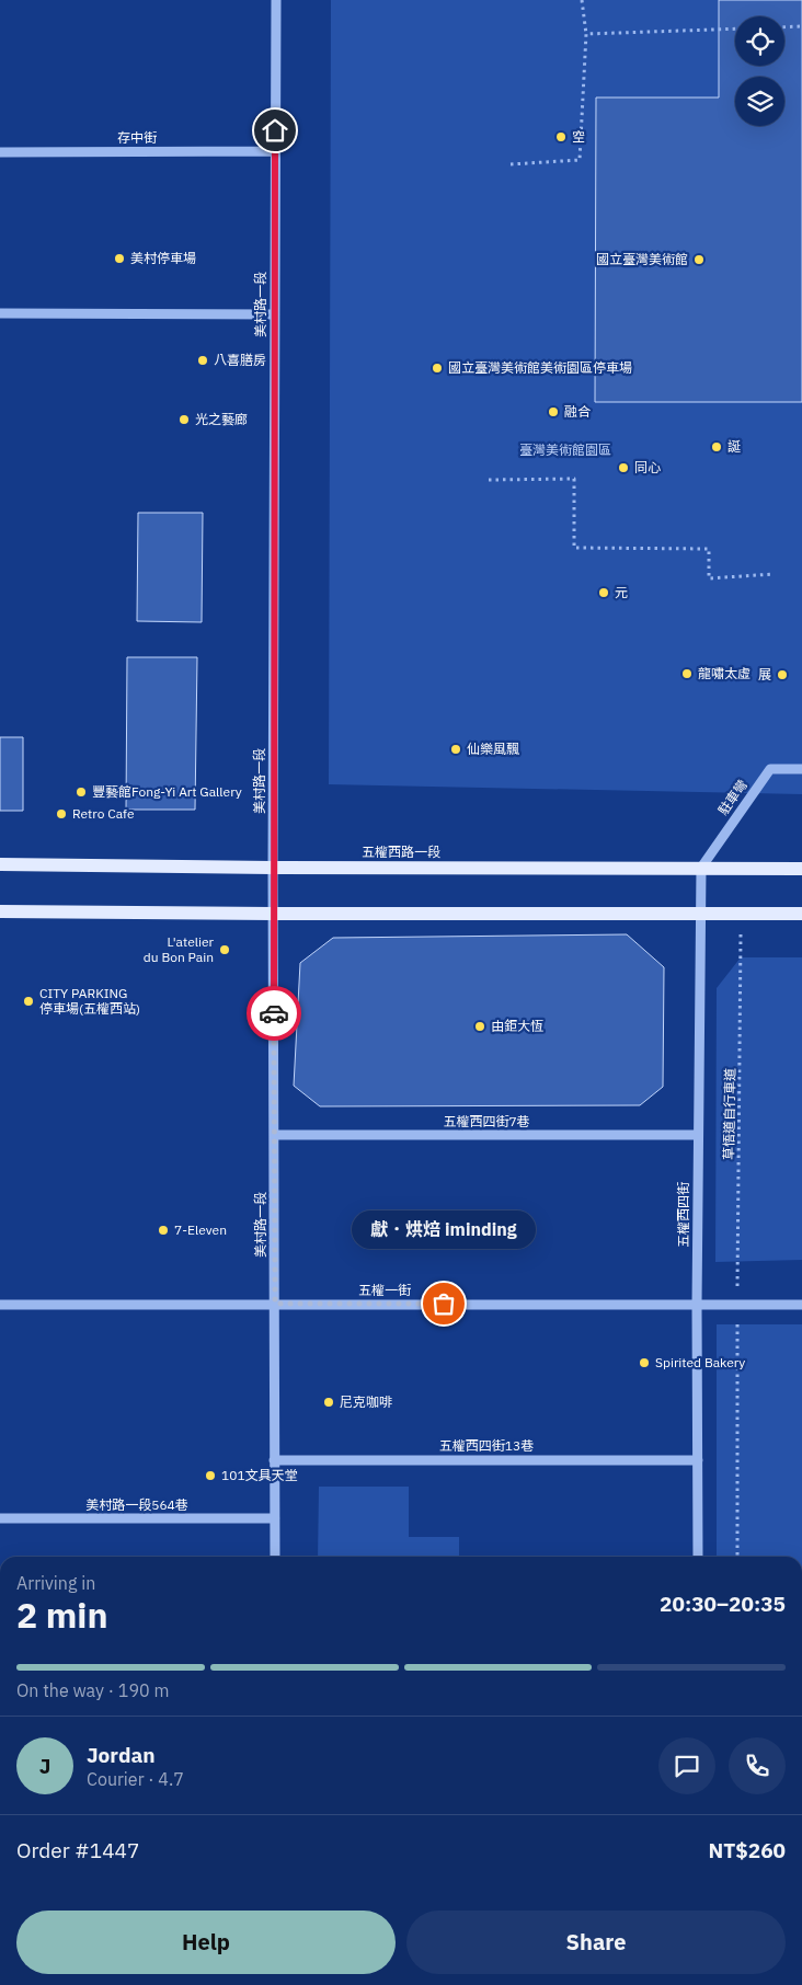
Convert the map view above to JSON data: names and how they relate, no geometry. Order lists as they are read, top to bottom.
{
  "streets": {
    "main road": ["五權西路一段"],
    "street": [
      "存中街",
      "美村路一段",
      "駐車彎",
      "五權西四街7巷",
      "五權西四街",
      "五權一街",
      "五權西四街13巷",
      "美村路一段564巷"
    ],
    "path": ["草悟道自行車道"]
  },
  "crossings": [
    ["存中街", "美村路一段"],
    ["美村路一段", "五權西路一段"],
    ["美村路一段", "五權西四街7巷"],
    ["美村路一段", "五權一街"],
    ["美村路一段", "五權西四街13巷"],
    ["美村路一段", "美村路一段564巷"],
    ["駐車彎", "五權西路一段"],
    ["駐車彎", "五權西四街"],
    ["五權西路一段", "五權西四街"],
    ["五權西四街7巷", "五權西四街"],
    ["五權西四街", "五權一街"],
    ["五權西四街", "五權西四街13巷"]
  ],
  "parks": ["臺灣美術館園區"],
  "places": [
    "空",
    "美村停車場",
    "國立臺灣美術館",
    "八喜膳房",
    "國立臺灣美術館美術園區停車場",
    "融合",
    "光之藝廊",
    "誕",
    "同心",
    "元",
    "龍嘯太虛",
    "展",
    "仙樂風飄",
    "豐藝館Fong-Yi Art Gallery",
    "Retro Cafe",
    "L'atelier du Bon Pain",
    "CITY PARKING 停車場(五權西站)",
    "由鉅大恆",
    "7-Eleven",
    "獻．烘焙 iminding",
    "Spirited Bakery",
    "尼克咖啡",
    "101文具天堂"
  ],
  "page": {
    "bubble": "獻．烘焙 iminding",
    "heading": ["2 min", "Arriving in", "20:30–20:35"],
    "panel": [
      "Jordan",
      "Courier · 4.7",
      "Order #1447",
      "NT$260"
    ],
    "bar": "On the way · 190 m",
    "round": "J",
    "buttons": ["Help", "Share"]
  }
}
